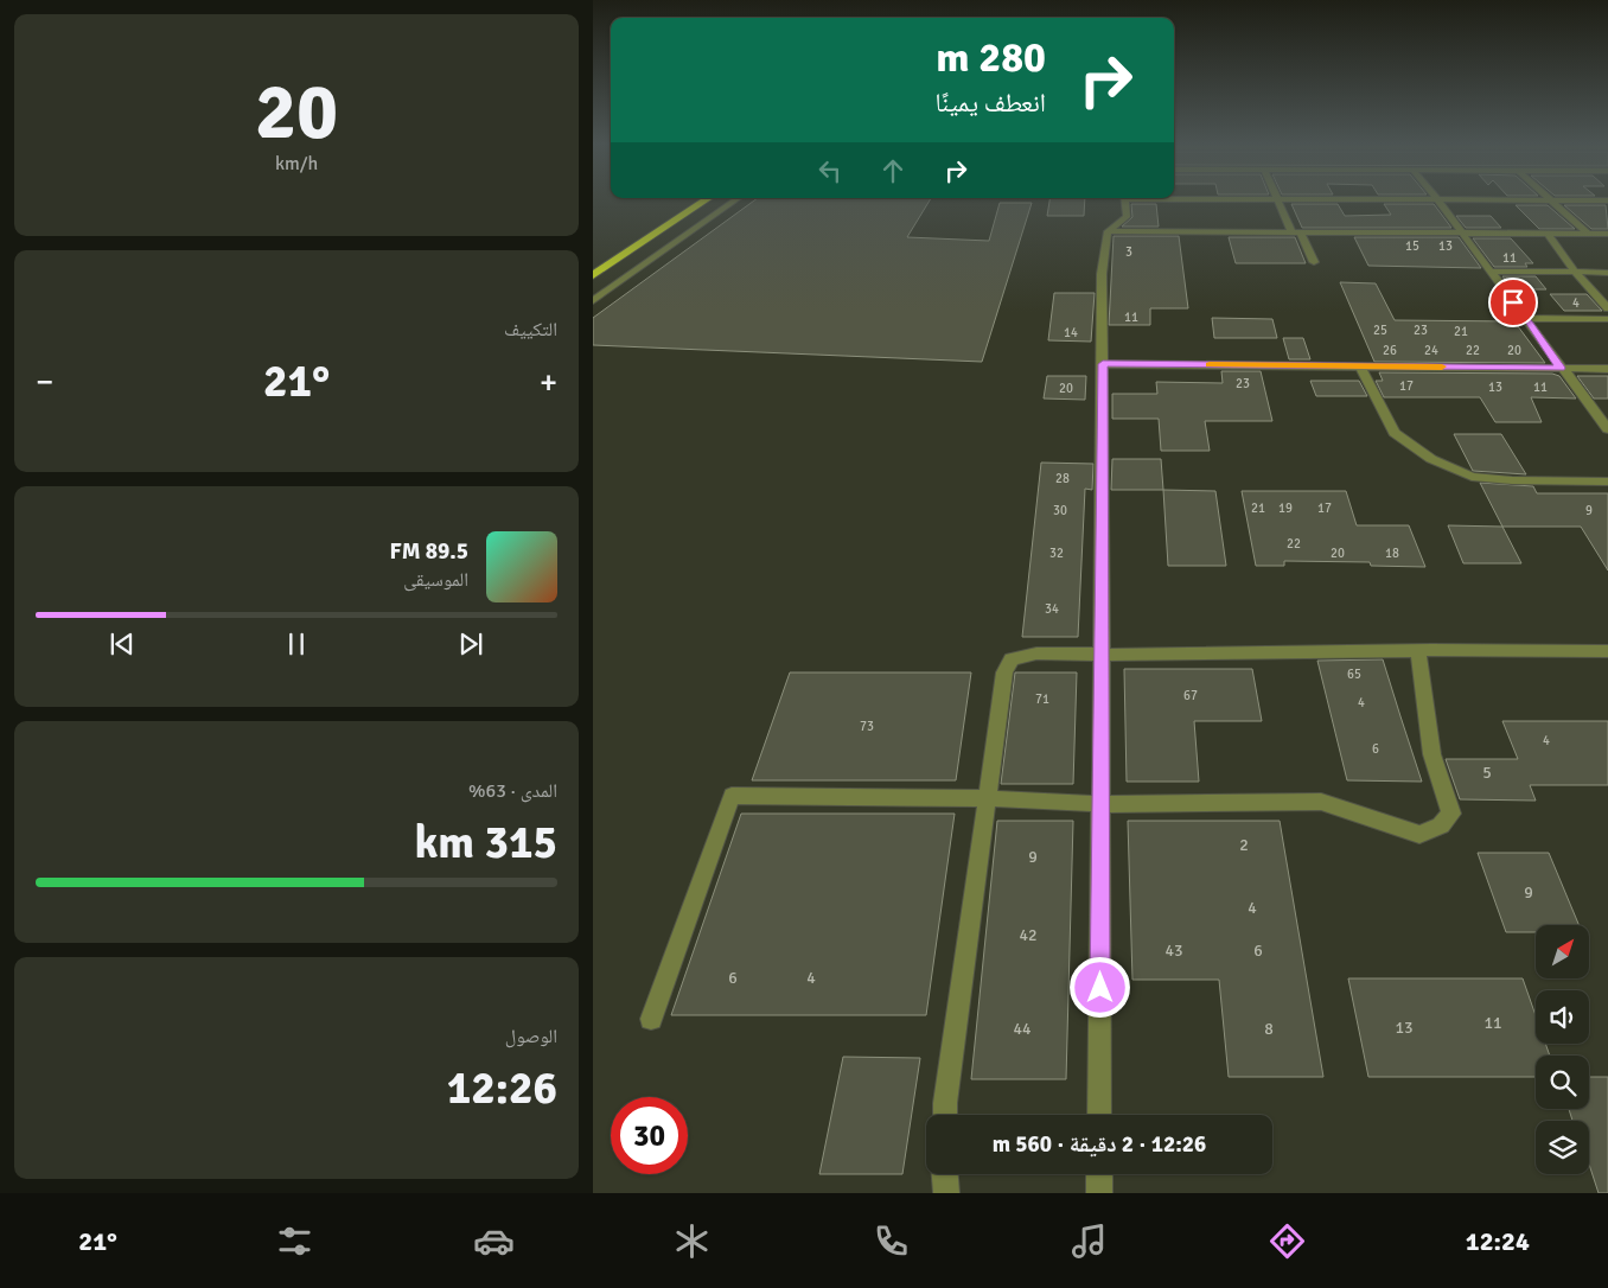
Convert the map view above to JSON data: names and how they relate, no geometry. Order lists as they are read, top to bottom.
{
  "house_numbers": [
    "15",
    "13",
    "3",
    "11",
    "4",
    "11",
    "25",
    "23",
    "21",
    "14",
    "26",
    "24",
    "22",
    "20",
    "23",
    "17",
    "13",
    "11",
    "20",
    "28",
    "21",
    "19",
    "17",
    "30",
    "9",
    "22",
    "32",
    "20",
    "18",
    "34",
    "65",
    "67",
    "71",
    "4",
    "73",
    "4",
    "6",
    "5",
    "2",
    "9",
    "9",
    "4",
    "42",
    "43",
    "6",
    "6",
    "4",
    "11",
    "13",
    "44",
    "8"
  ],
  "north": "top right",
  "page": {
    "tile": [
      ["20", "km/h"],
      "التكييف",
      ["المدى · 63%", "315 km"],
      ["الوصول", "12:26"]
    ],
    "turn": ["280 m", "انعطف يمينًا"],
    "heat": ["−", "21°", "+"],
    "song": ["89.5 FM", "الموسيقى"],
    "limit": "30",
    "trip": "12:26 · 2 دقيقة · 560 m",
    "tabs": ["12:24", "21°"]
  }
}
